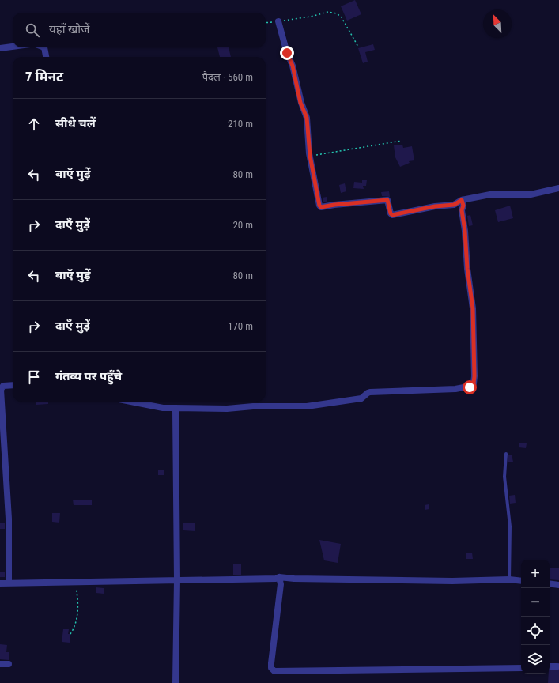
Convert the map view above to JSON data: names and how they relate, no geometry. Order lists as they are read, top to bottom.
{
  "north": "top left",
  "page": {
    "search": "यहाँ खोजें",
    "heading": ["7 मिनट", "पैदल · 560 m"],
    "list": [
      ["सीधे चलें", "210 m"],
      ["बाएँ मुड़ें", "80 m"],
      ["दाएँ मुड़ें", "20 m"],
      ["बाएँ मुड़ें", "80 m"],
      ["दाएँ मुड़ें", "170 m"],
      "गंतव्य पर पहुँचे"
    ],
    "map_buttons": ["+", "−"]
  }
}
